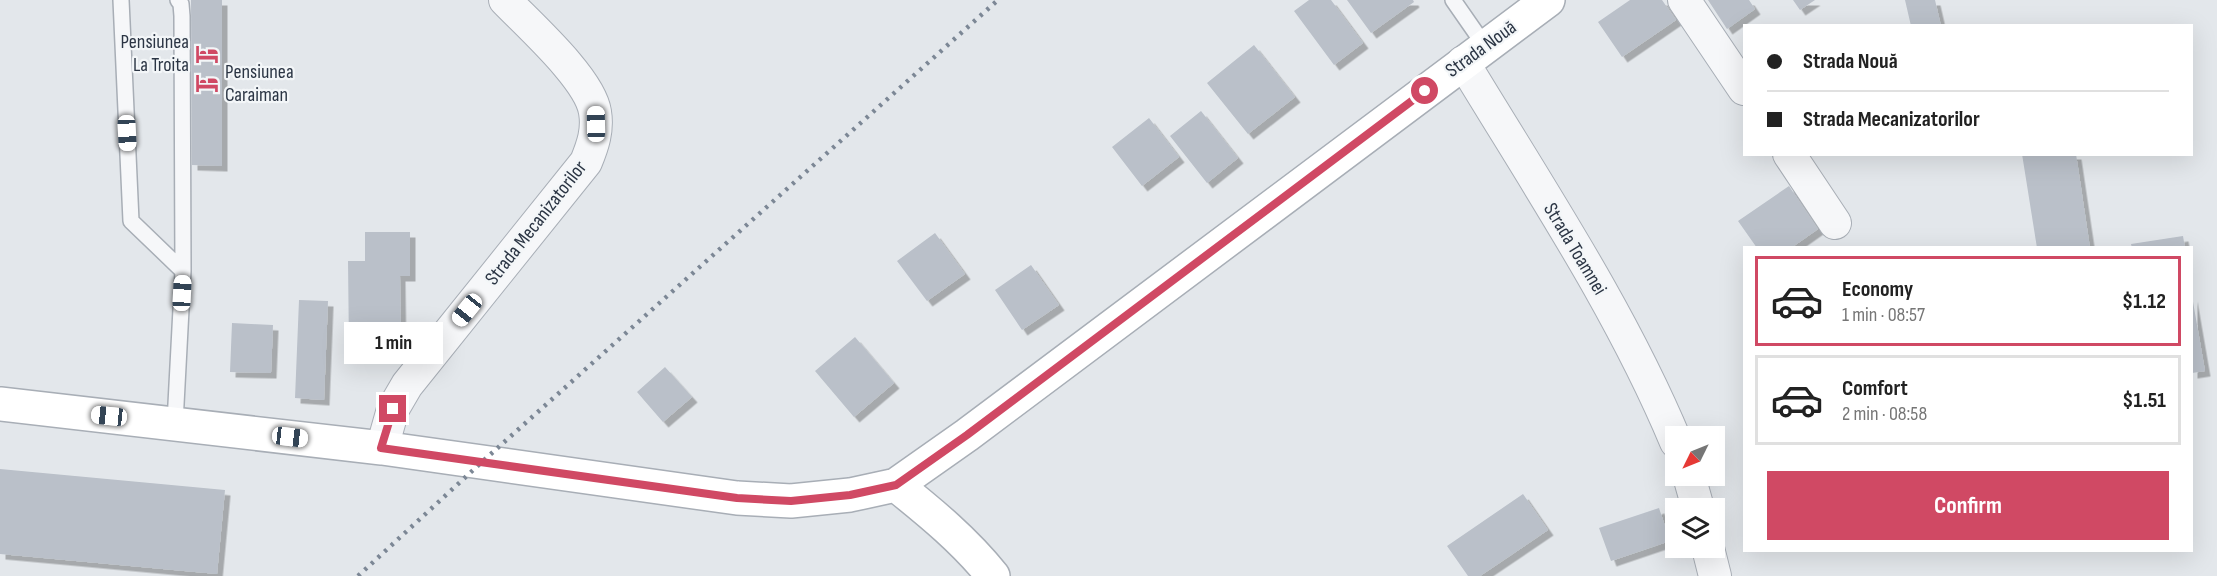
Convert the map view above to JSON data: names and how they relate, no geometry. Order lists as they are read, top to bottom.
{
  "streets": {
    "main road": ["Strada Nouă"],
    "street": ["Strada Mecanizatorilor", "Strada Toamnei"]
  },
  "crossings": [
    ["Strada Nouă", "Strada Toamnei"]
  ],
  "places": {
    "hotel": ["Pensiunea La Troita", "Pensiunea Caraiman"]
  },
  "north": "bottom left",
  "page": {
    "banner": ["Strada Nouă", "Strada Mecanizatorilor"],
    "list": [
      {
        "name": "Economy",
        "note": "1 min · 08:57",
        "value": "$1.12"
      },
      {
        "name": "Comfort",
        "note": "2 min · 08:58",
        "value": "$1.51"
      }
    ],
    "bubble": "1 min",
    "buttons": "Confirm"
  }
}
